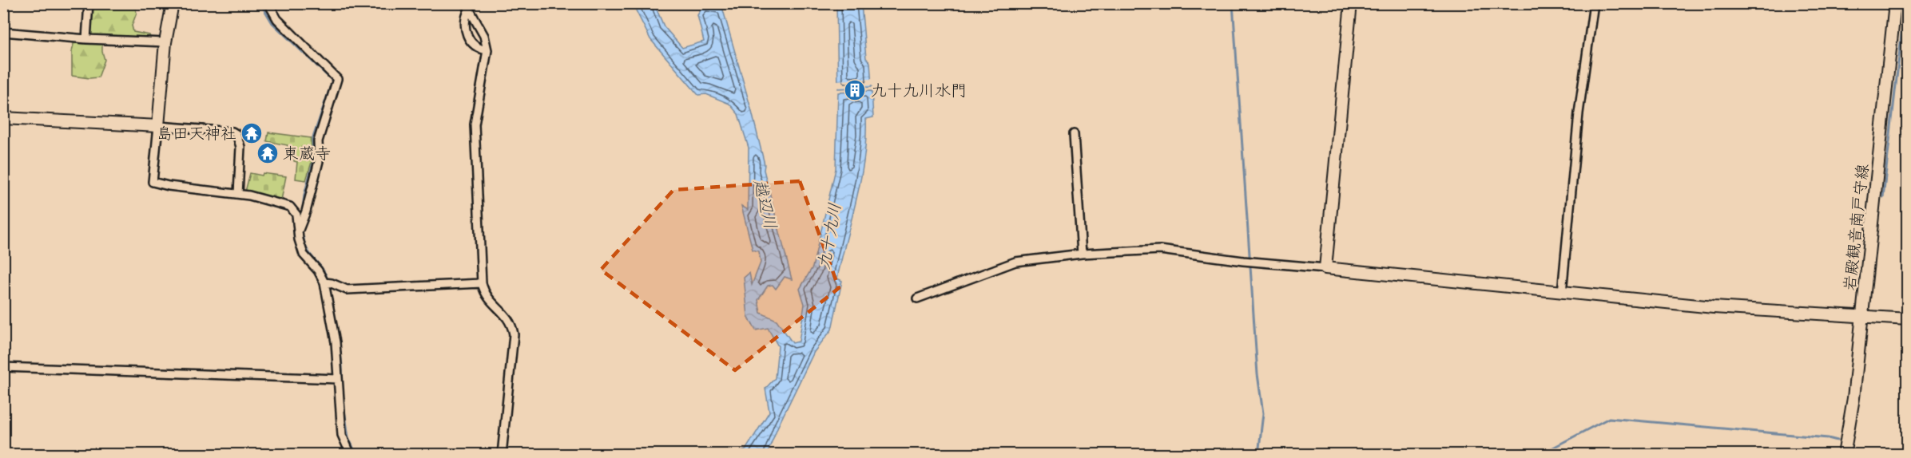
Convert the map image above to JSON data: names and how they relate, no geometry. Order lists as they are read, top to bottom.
{
  "streets": {
    "street": ["岩殿観音南戸守線"]
  },
  "water": ["越辺川", "九十九川"],
  "places": {
    "building": ["九十九川水門"],
    "temple": ["島田天神社", "東蔵寺"]
  }
}
